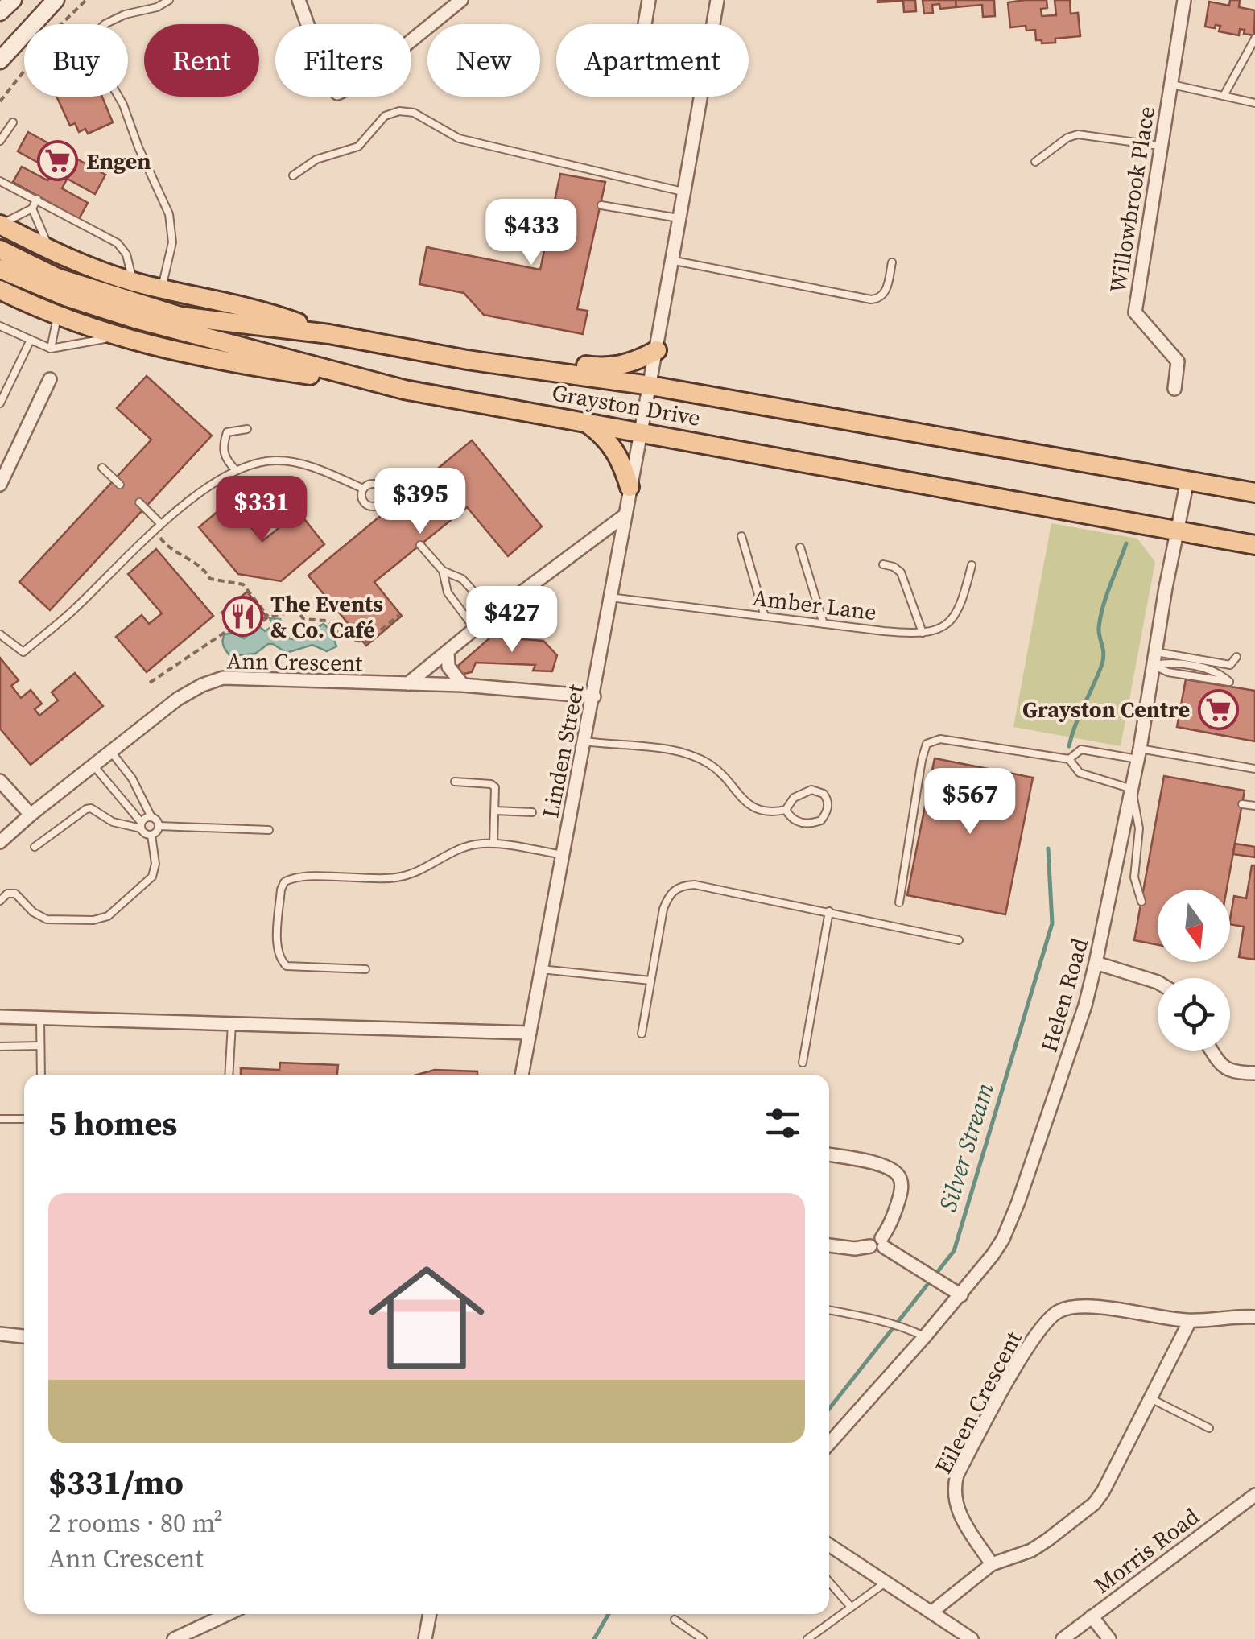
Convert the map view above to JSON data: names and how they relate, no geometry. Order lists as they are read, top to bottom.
{
  "streets": {
    "main road": ["Grayston Drive"],
    "street": [
      "Willowbrook Place",
      "Ann Crescent",
      "Linden Street",
      "Helen Road",
      "Eileen Crescent",
      "Morris Road"
    ],
    "lane": ["Amber Lane"]
  },
  "crossings": [
    ["Grayston Drive", "Linden Street"],
    ["Grayston Drive", "Helen Road"],
    ["Amber Lane", "Linden Street"],
    ["Ann Crescent", "Linden Street"]
  ],
  "water": ["Silver Stream"],
  "places": {
    "supermarket": ["Engen", "Grayston Centre"],
    "restaurant": ["The Events & Co. Café"]
  },
  "north": "bottom",
  "page": {
    "chip": [
      "Buy",
      "Rent",
      "Filters",
      "New",
      "Apartment"
    ],
    "price": [
      "$433",
      "$395",
      "$331",
      "$427",
      "$567"
    ],
    "heading": "5 homes",
    "list": [
      {
        "name": "$331/mo",
        "note": "2 rooms · 80 m² · Ann Crescent"
      }
    ]
  }
}
